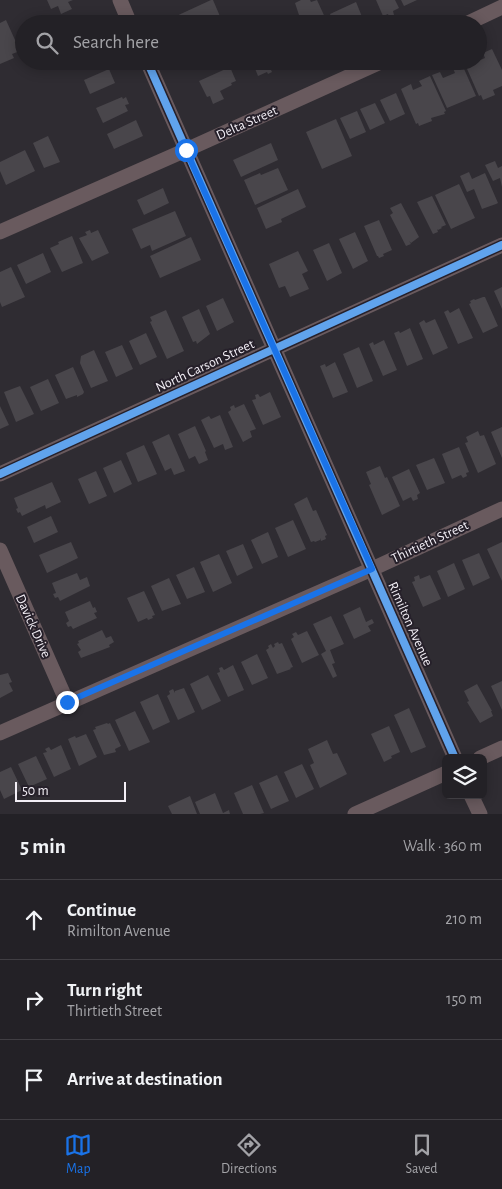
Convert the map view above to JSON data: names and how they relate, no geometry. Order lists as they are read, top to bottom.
{
  "streets": {
    "street": [
      "Delta Street",
      "North Carson Street",
      "Thirtieth Street",
      "Rimilton Avenue",
      "Davick Drive"
    ]
  },
  "crossings": [
    ["Delta Street", "Rimilton Avenue"],
    ["North Carson Street", "Rimilton Avenue"],
    ["Thirtieth Street", "Rimilton Avenue"],
    ["Thirtieth Street", "Davick Drive"]
  ],
  "scale_bar": "50 m",
  "page": {
    "search": "Search here",
    "scale": "50 m",
    "heading": ["5 min", "Walk · 360 m"],
    "list": [
      ["Continue", "Rimilton Avenue", "210 m"],
      ["Turn right", "Thirtieth Street", "150 m"],
      "Arrive at destination"
    ],
    "nav": ["Map", "Directions", "Saved"]
  }
}
